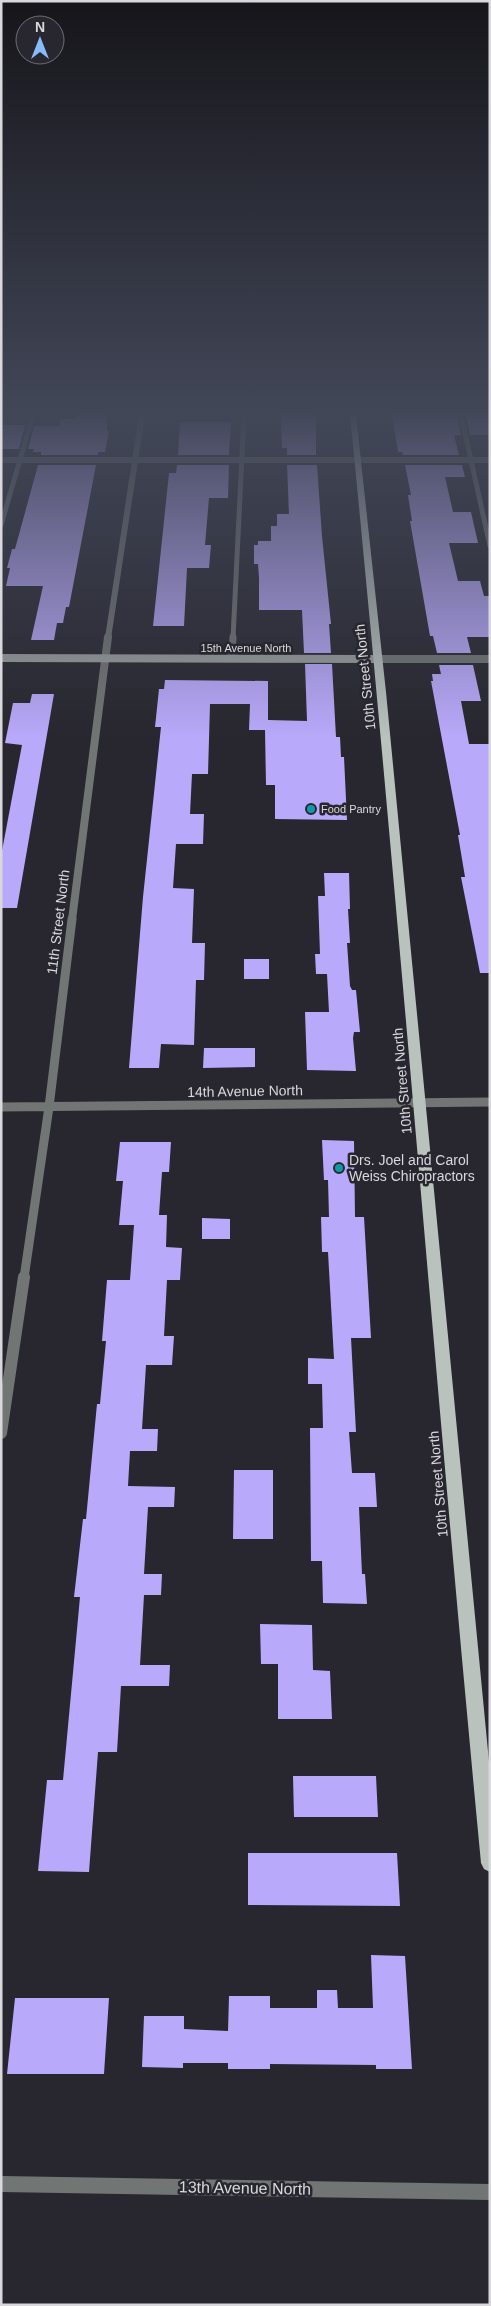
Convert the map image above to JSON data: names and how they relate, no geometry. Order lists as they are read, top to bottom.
{
  "streets": {
    "main road": ["10th Street North"],
    "street": [
      "15th Avenue North",
      "11th Street North",
      "14th Avenue North",
      "13th Avenue North"
    ]
  },
  "crossings": [
    ["15th Avenue North", "10th Street North"],
    ["15th Avenue North", "11th Street North"],
    ["10th Street North", "14th Avenue North"],
    ["11th Street North", "14th Avenue North"]
  ],
  "places": ["Food Pantry", "Drs. Joel and Carol Weiss Chiropractors"],
  "north": "top"
}
